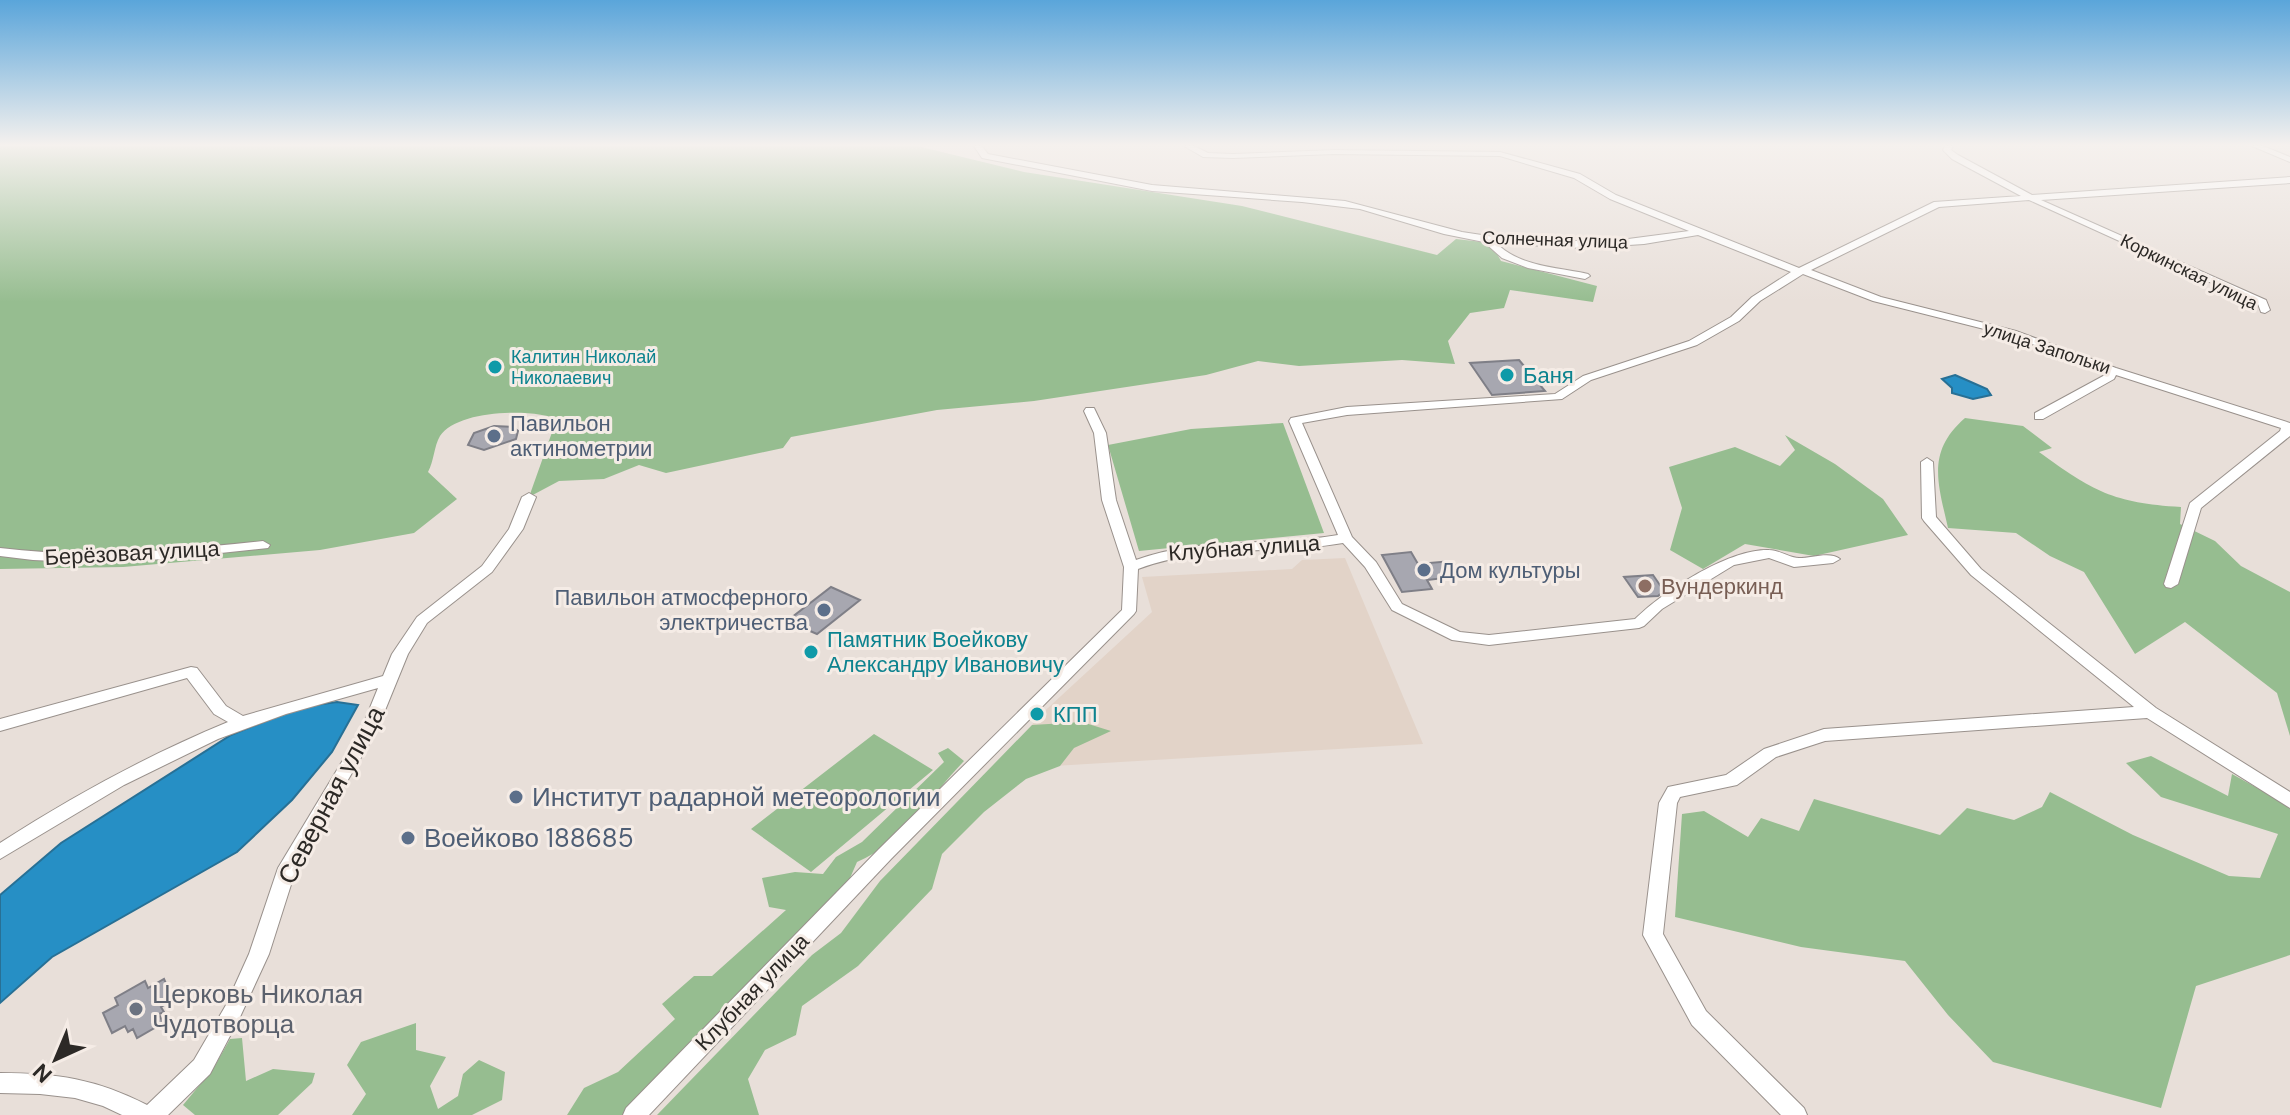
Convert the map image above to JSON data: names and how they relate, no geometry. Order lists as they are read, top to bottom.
{
  "streets": {
    "street": [
      "Солнечная улица",
      "Коркинская улица",
      "улица Запольки",
      "Клубная улица",
      "Берёзовая улица",
      "Северная улица"
    ]
  },
  "crossings": [
    ["Солнечная улица", "улица Запольки"],
    ["улица Запольки", "Клубная улица"]
  ],
  "places": [
    "Калитин Николай Николаевич",
    "Баня",
    "Павильон актинометрии",
    "Дом культуры",
    "Вундеркинд",
    "Павильон атмосферного электричества",
    "Памятник Воейкову Александру Ивановичу",
    "КПП",
    "Институт радарной метеорологии",
    "Воейково 188685",
    "Церковь Николая Чудотворца"
  ],
  "north": "bottom left"
}
